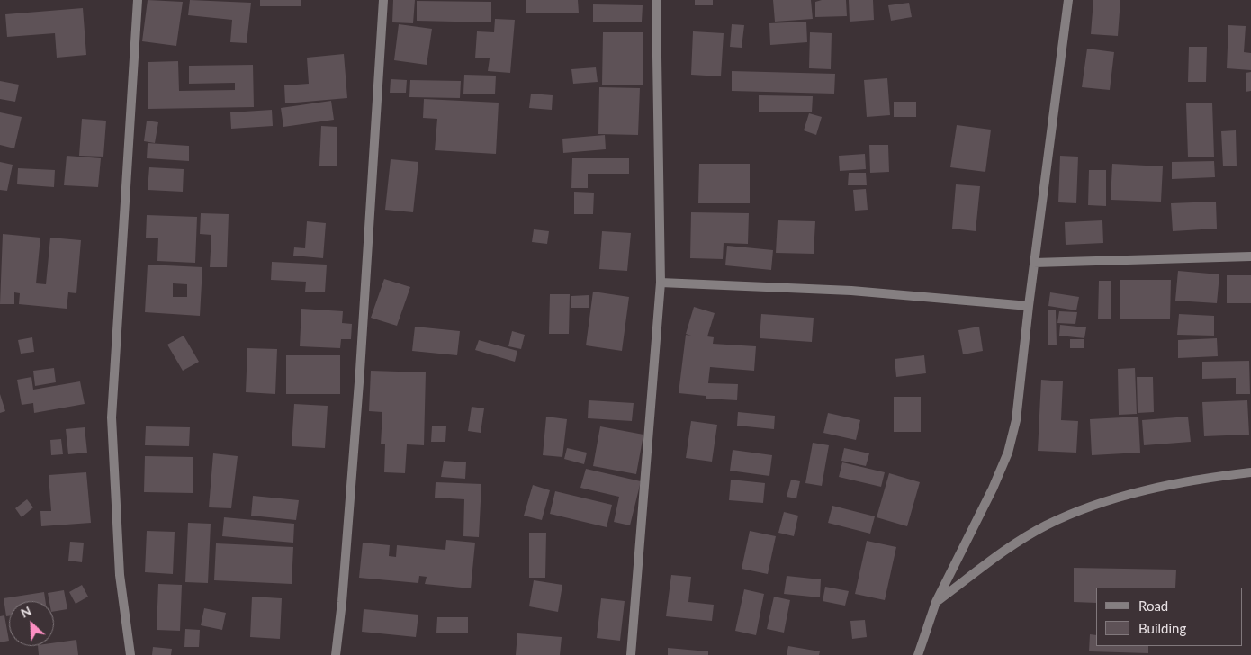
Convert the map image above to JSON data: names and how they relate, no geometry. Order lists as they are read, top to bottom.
{
  "legend": ["Road", "Building"],
  "north": "top left"
}
